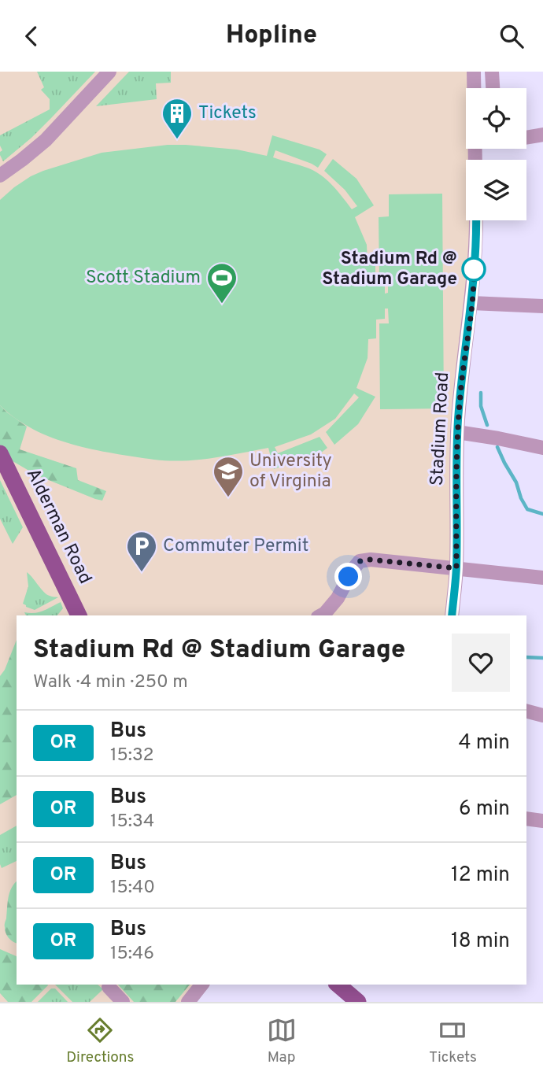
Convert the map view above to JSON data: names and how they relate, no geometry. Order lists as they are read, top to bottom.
{
  "streets": {
    "main road": ["Alderman Road"],
    "street": ["Stadium Road"]
  },
  "places": {
    "building": ["Tickets"],
    "other": ["Stadium Rd @ Stadium Garage"],
    "sports": ["Scott Stadium"],
    "school or university": ["University of Virginia"],
    "parking": ["Commuter Permit"]
  },
  "lines": ["bus line OR"],
  "page": {
    "header": "Hopline",
    "heading": ["Stadium Rd @ Stadium Garage", "Walk · 4 min · 250 m"],
    "list": [
      {
        "mark": "OR",
        "name": "Bus",
        "note": "15:32",
        "value": "4 min"
      },
      {
        "mark": "OR",
        "name": "Bus",
        "note": "15:34",
        "value": "6 min"
      },
      {
        "mark": "OR",
        "name": "Bus",
        "note": "15:40",
        "value": "12 min"
      },
      {
        "mark": "OR",
        "name": "Bus",
        "note": "15:46",
        "value": "18 min"
      }
    ],
    "tabs": ["Directions", "Map", "Tickets"]
  }
}
